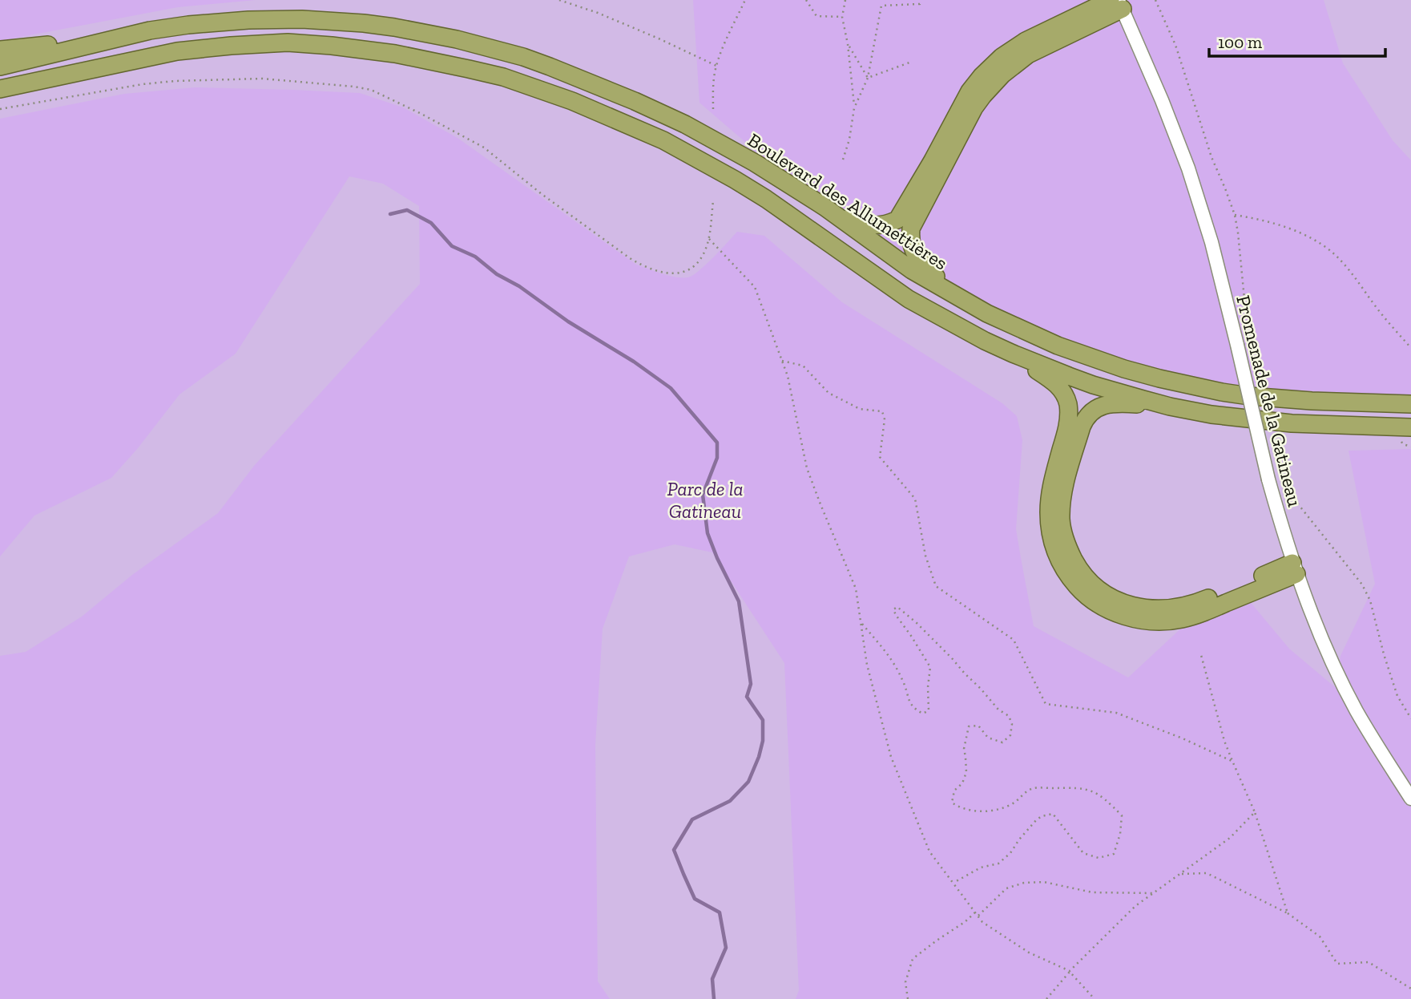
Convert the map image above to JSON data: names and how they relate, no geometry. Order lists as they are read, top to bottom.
{
  "streets": {
    "highway": ["Boulevard des Allumettières"],
    "street": ["Promenade de la Gatineau"]
  },
  "parks": ["Parc de la Gatineau"],
  "scale_bar": "100 m"
}
